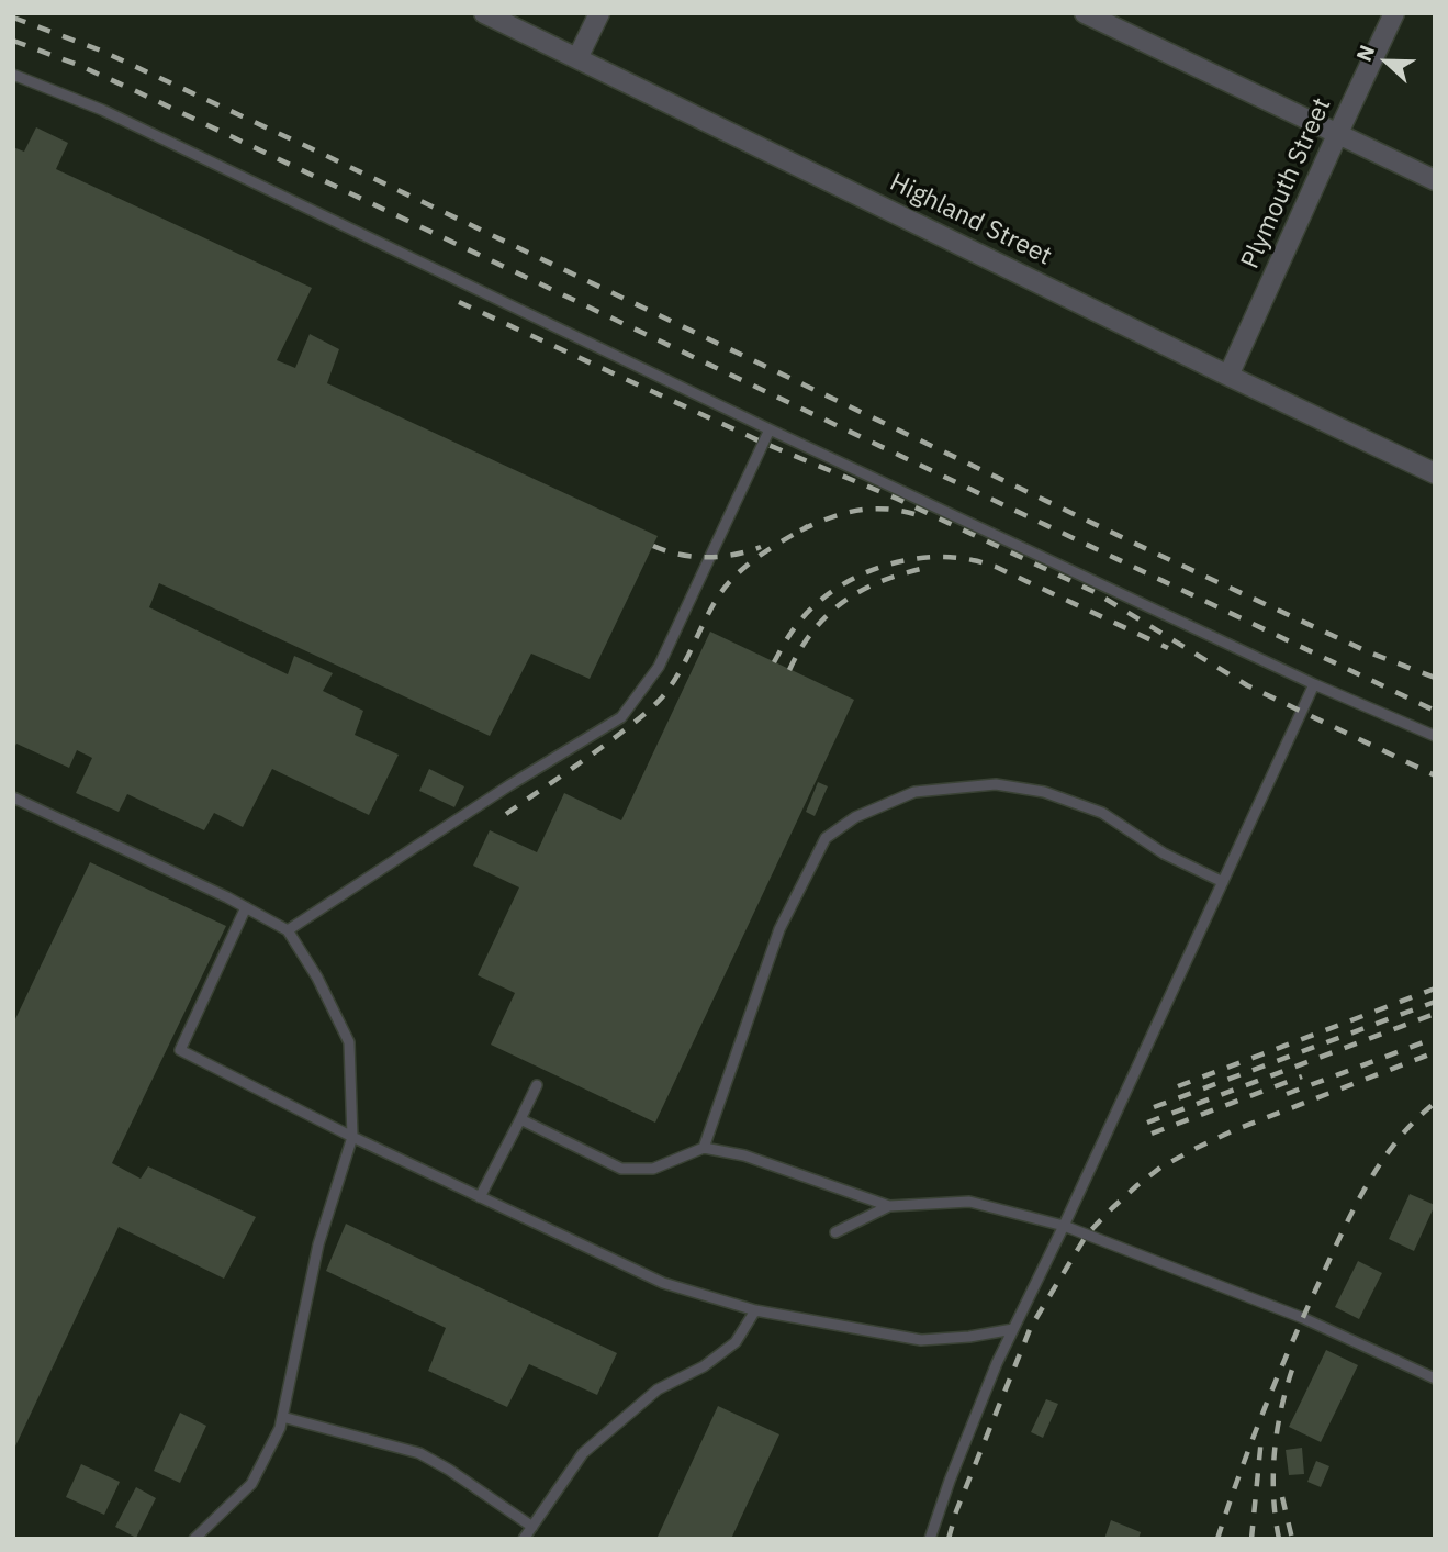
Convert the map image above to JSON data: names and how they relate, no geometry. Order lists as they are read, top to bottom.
{
  "streets": {
    "street": ["Plymouth Street", "Highland Street"]
  },
  "crossings": [
    ["Plymouth Street", "Highland Street"]
  ],
  "north": "left"
}
